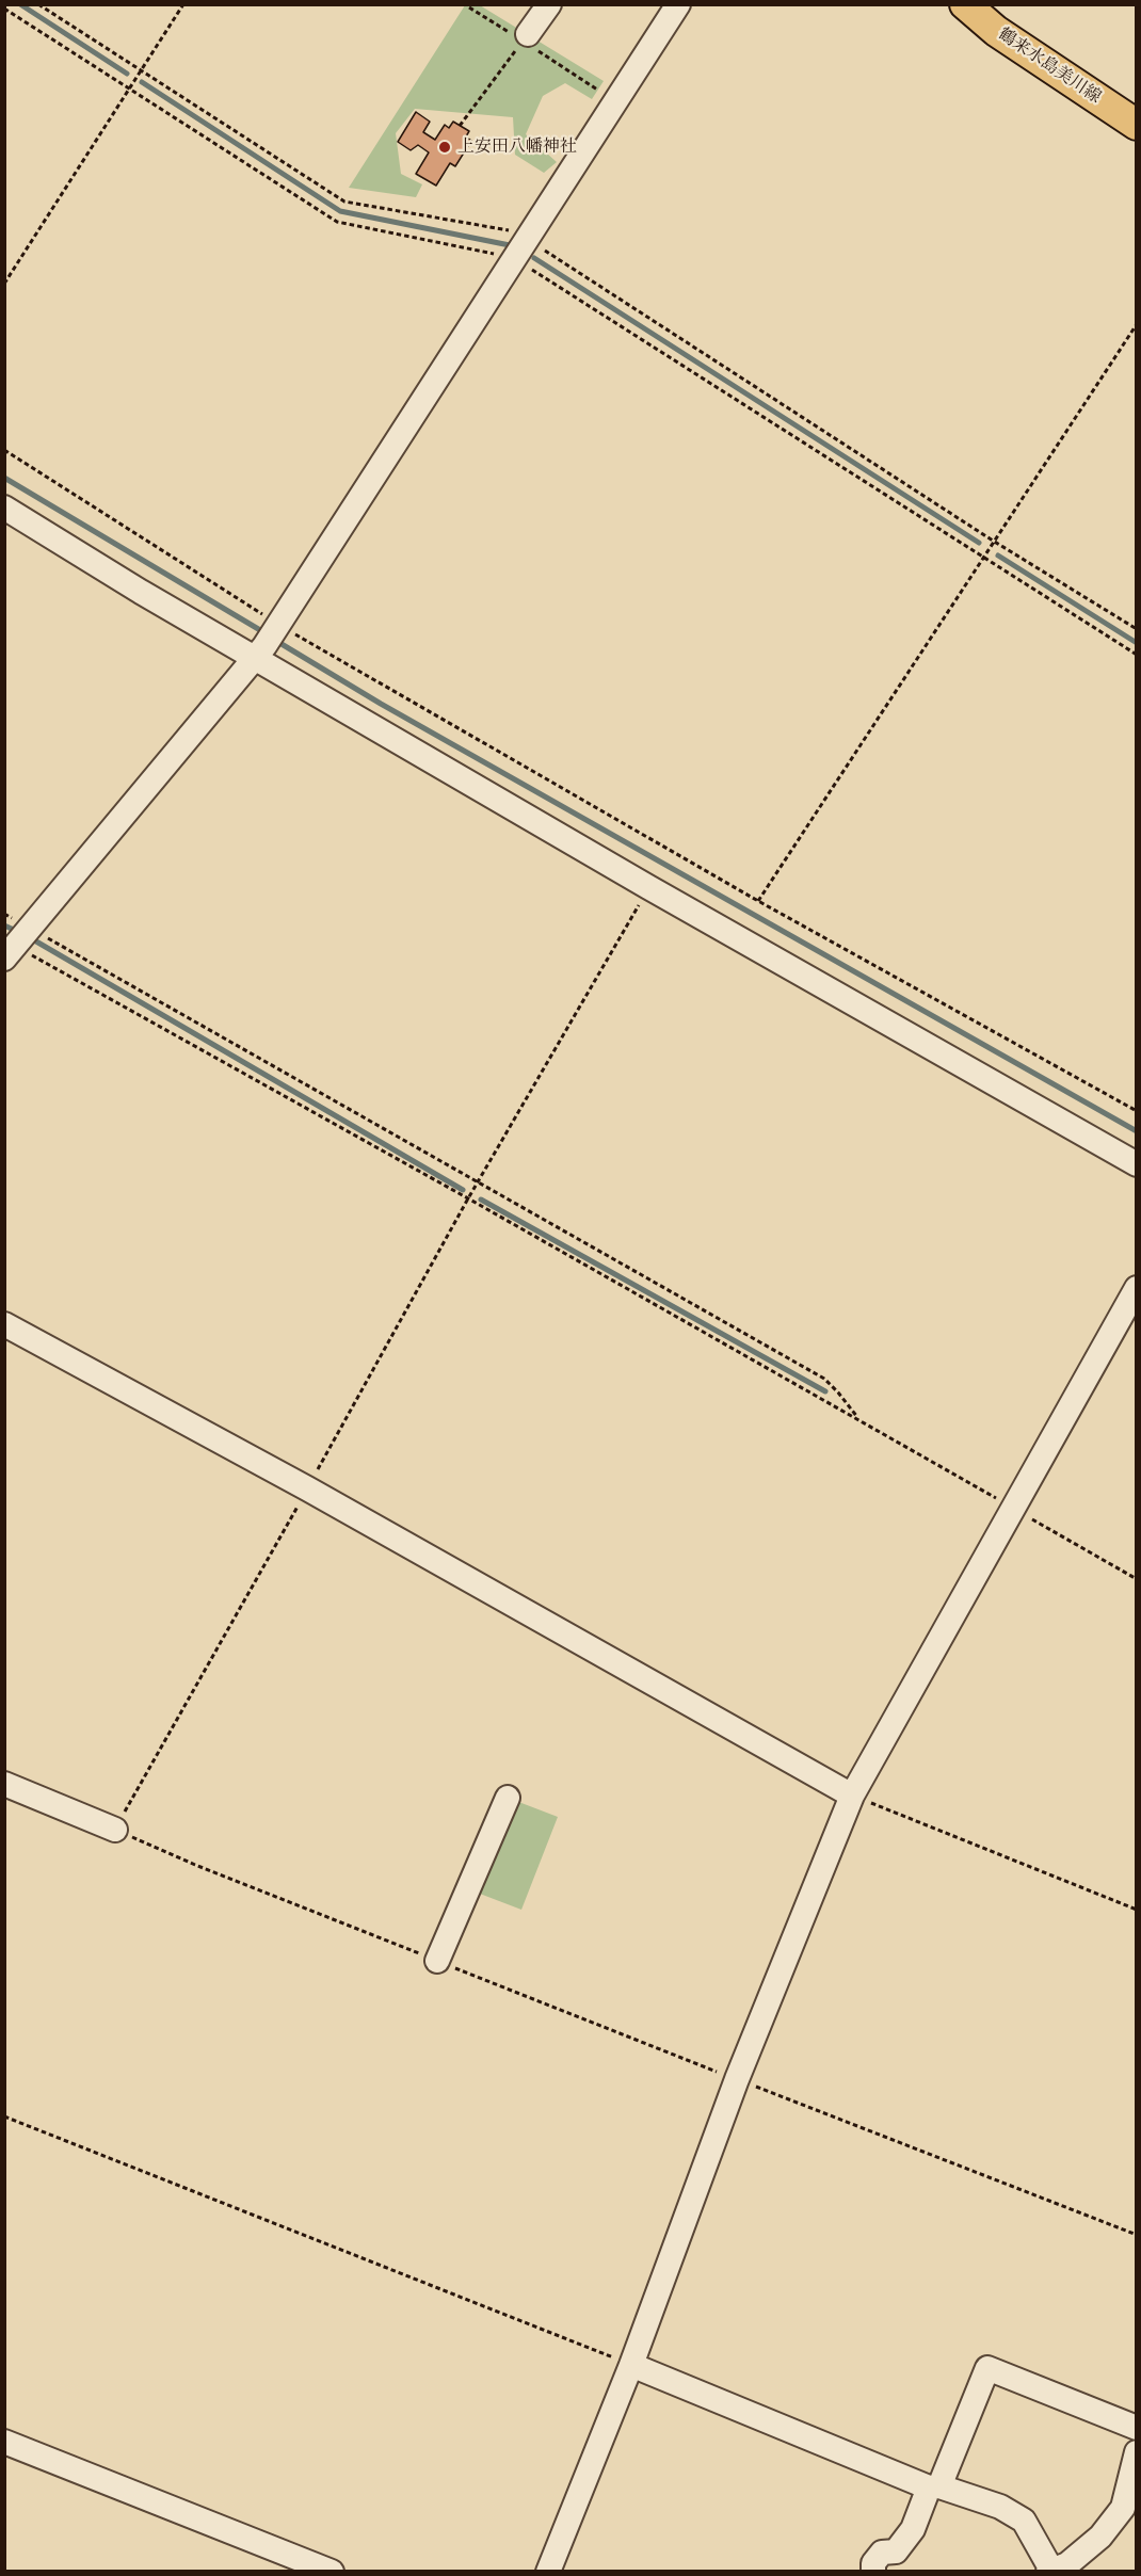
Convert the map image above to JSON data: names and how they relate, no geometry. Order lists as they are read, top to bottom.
{
  "streets": {
    "main road": ["鶴来水島美川線"]
  },
  "places": ["上安田八幡神社"]
}
